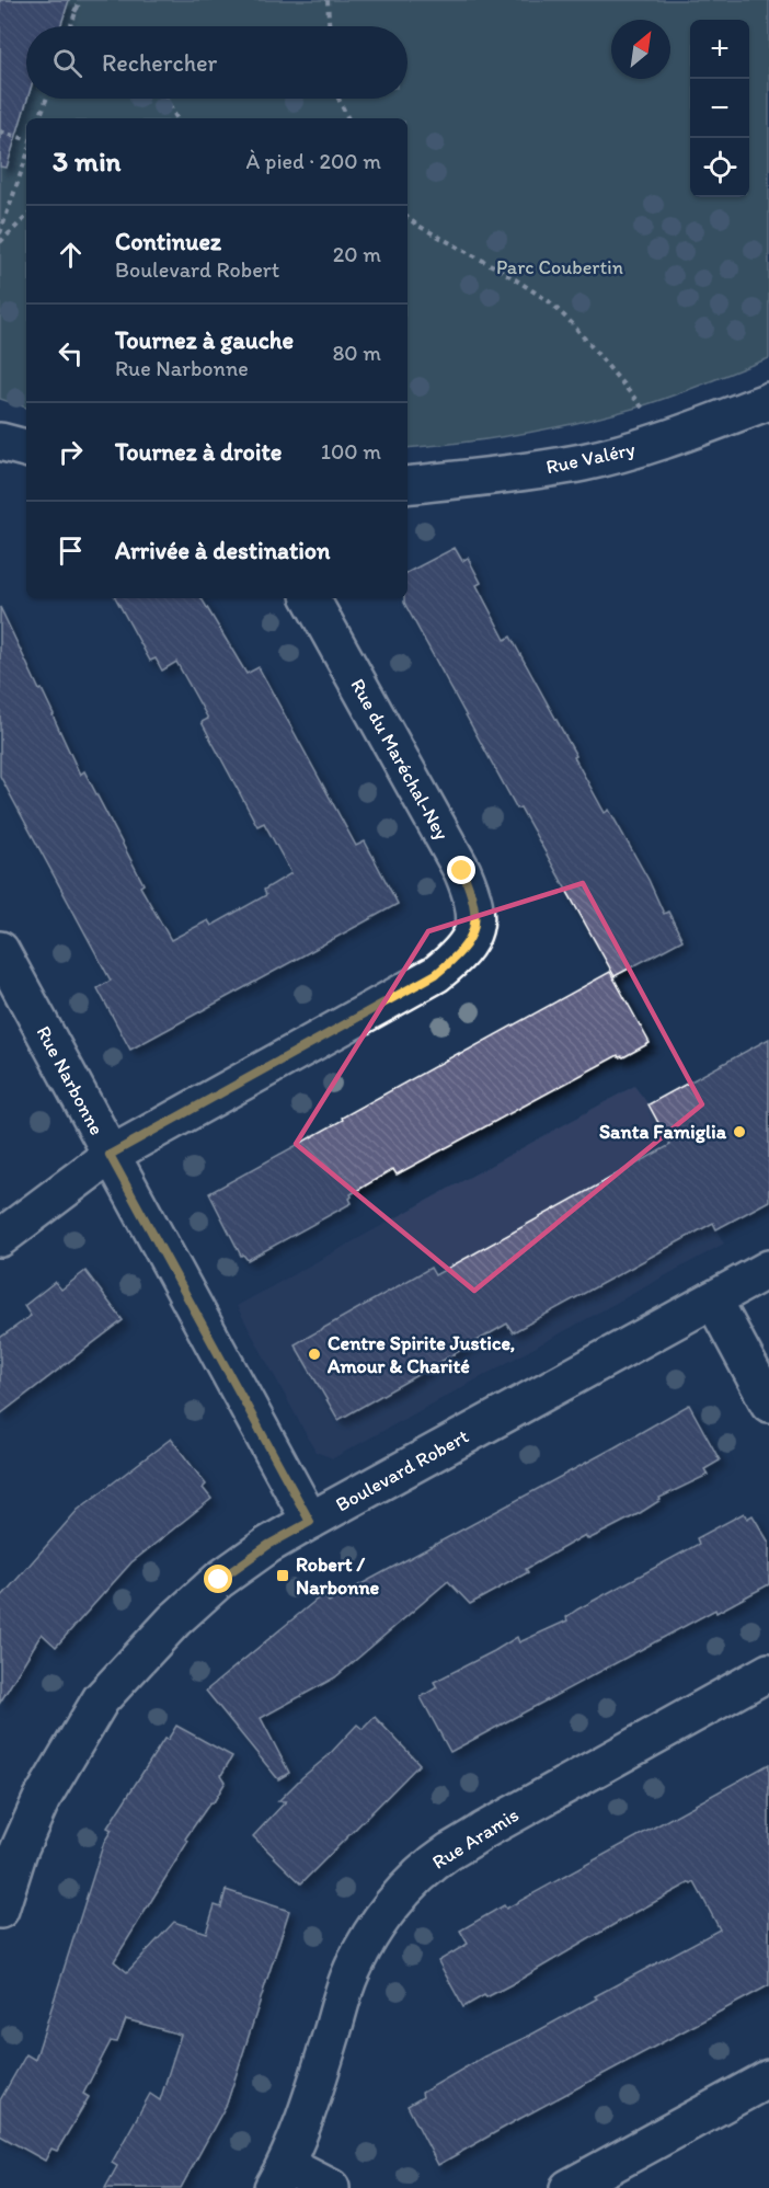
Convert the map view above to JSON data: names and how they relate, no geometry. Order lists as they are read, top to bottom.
{
  "streets": {
    "street": [
      "Rue Valéry",
      "Rue du Maréchal-Ney",
      "Rue Narbonne",
      "Boulevard Robert",
      "Rue Aramis"
    ]
  },
  "crossings": [
    ["Rue du Maréchal-Ney", "Rue Narbonne"],
    ["Rue Narbonne", "Boulevard Robert"]
  ],
  "parks": ["Parc Coubertin"],
  "places": {
    "other": ["Santa Famiglia", "Centre Spirite Justice, Amour & Charité"],
    "transit": ["Robert / Narbonne"]
  },
  "north": "top right",
  "page": {
    "map_buttons": ["+", "−"],
    "search": "Rechercher",
    "heading": ["3 min", "À pied · 200 m"],
    "list": [
      ["Continuez", "Boulevard Robert", "20 m"],
      ["Tournez à gauche", "Rue Narbonne", "80 m"],
      ["Tournez à droite", "100 m"],
      "Arrivée à destination"
    ]
  }
}
